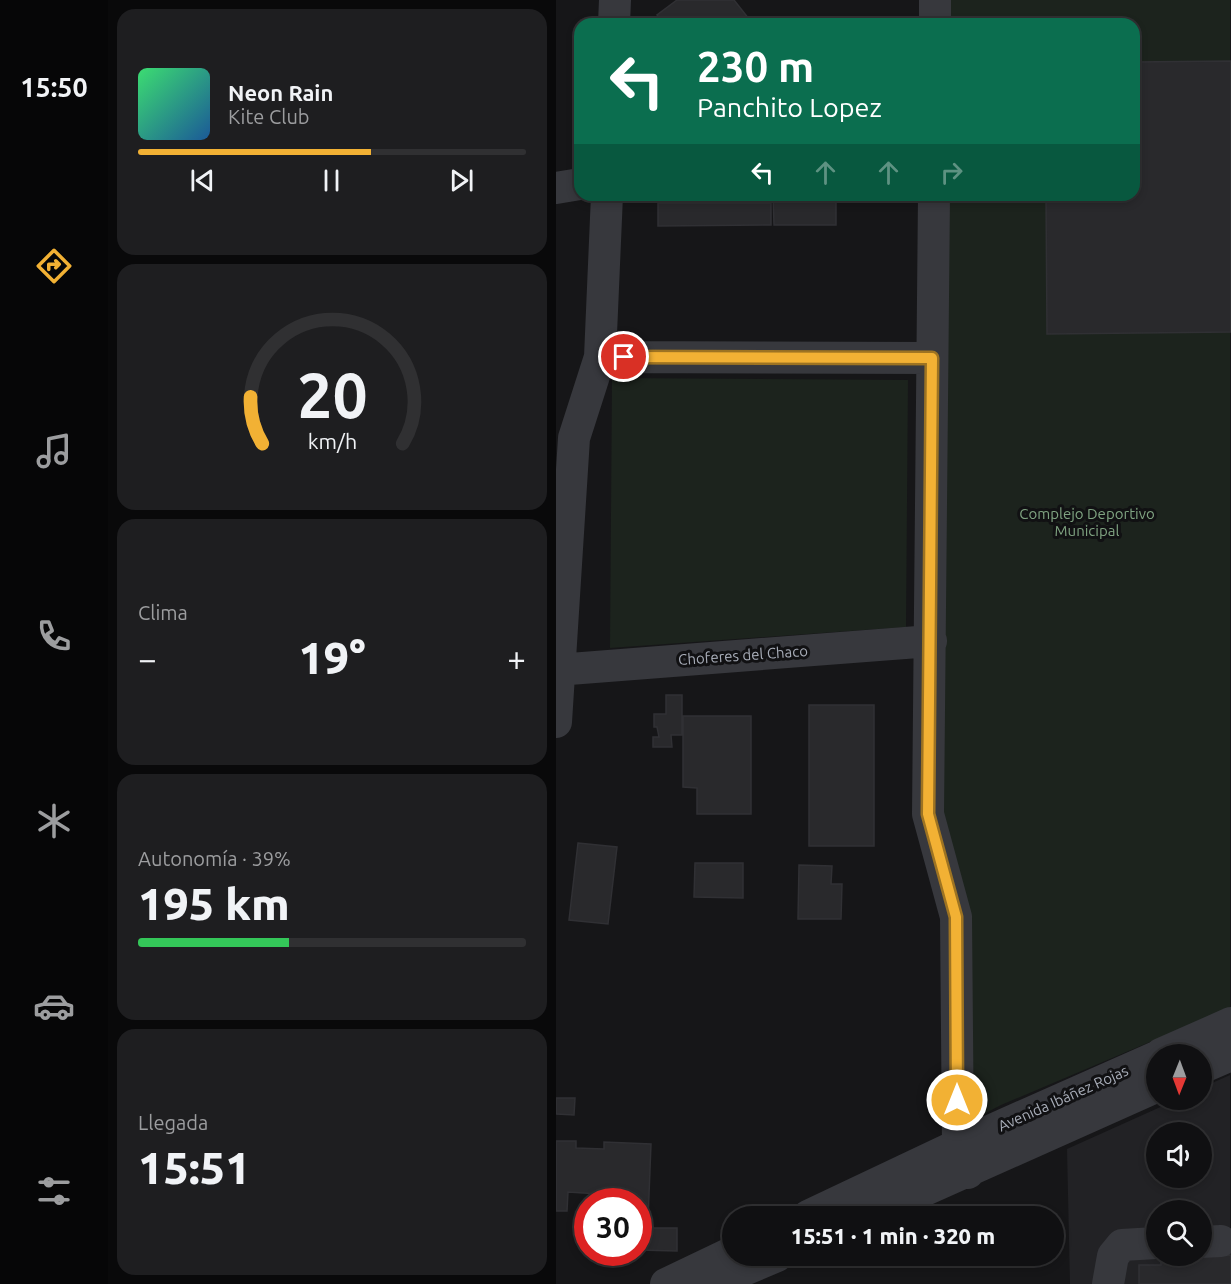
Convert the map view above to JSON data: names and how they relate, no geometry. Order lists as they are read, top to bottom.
{
  "streets": {
    "street": ["Choferes del Chaco", "Avenida Ibáñez Rojas"]
  },
  "parks": ["Complejo Deportivo Municipal"],
  "north": "bottom",
  "page": {
    "tabs": "15:50",
    "turn": ["230 m", "Panchito Lopez"],
    "song": ["Neon Rain", "Kite Club"],
    "tile": [
      "Clima",
      ["Autonomía · 39%", "195 km"],
      ["Llegada", "15:51"]
    ],
    "heat": ["−", "19°", "+"],
    "limit": "30",
    "trip": "15:51 · 1 min · 320 m",
    "gauge": ["20", "km/h"]
  }
}
